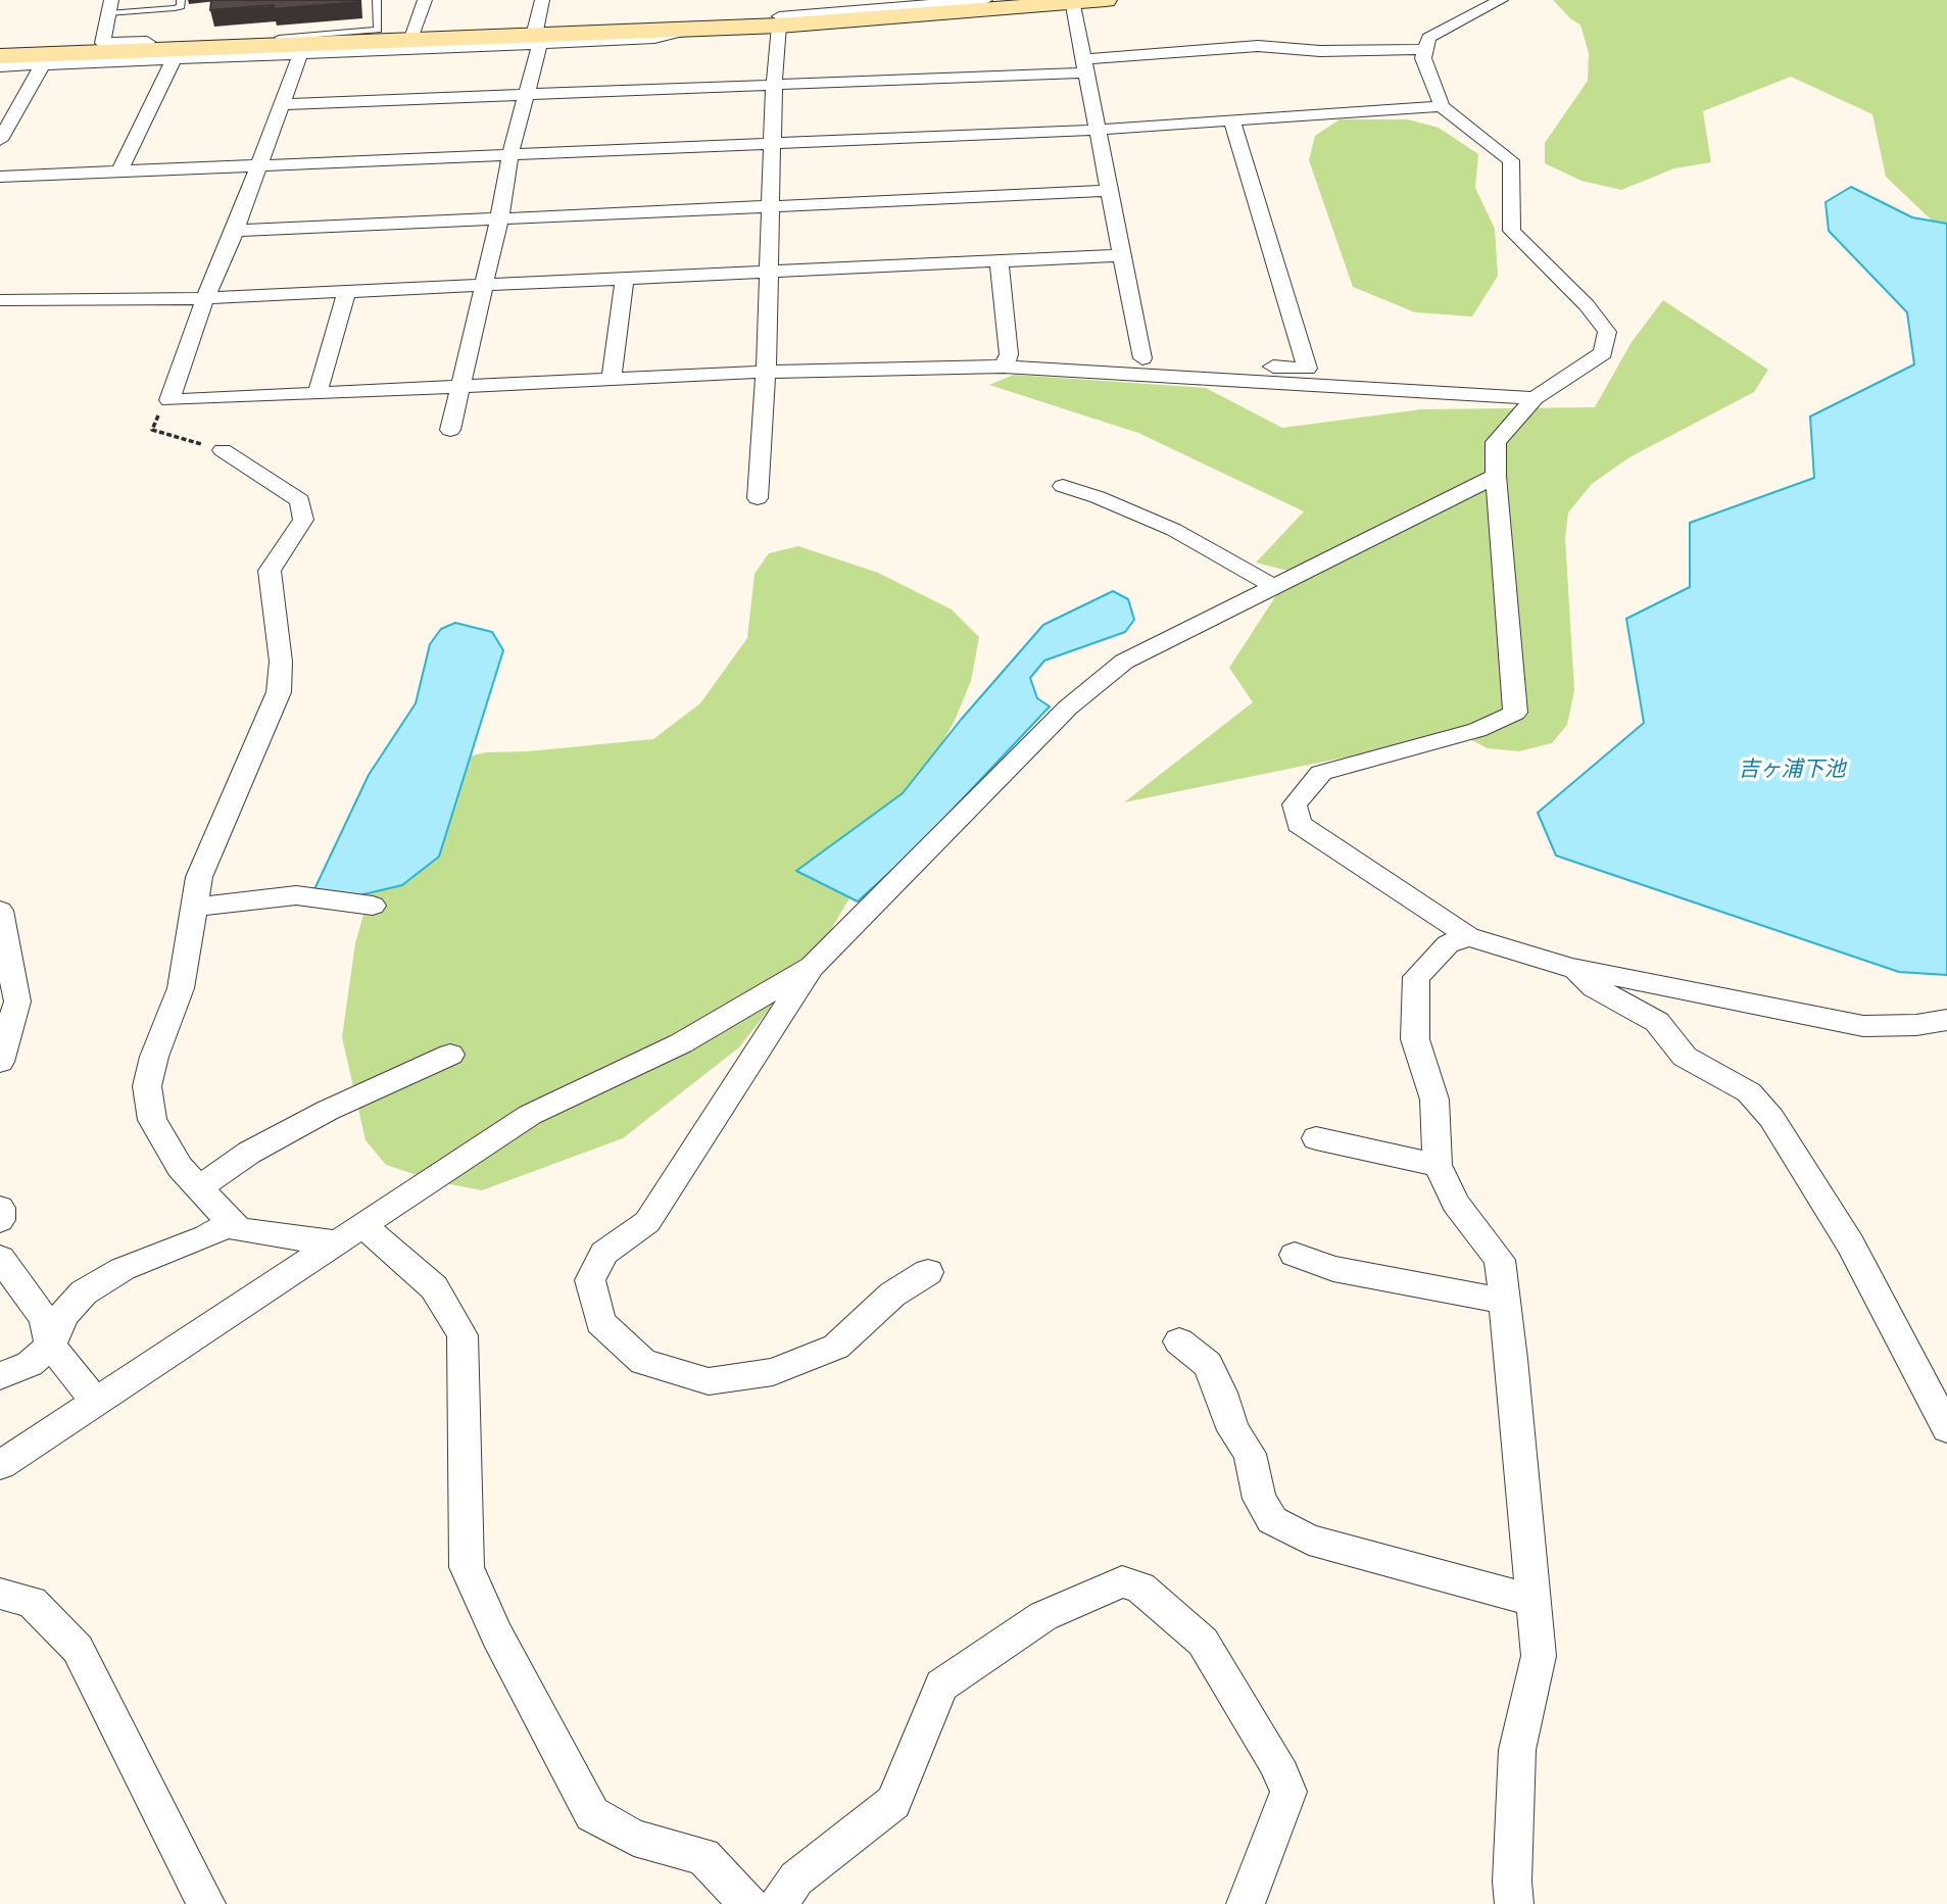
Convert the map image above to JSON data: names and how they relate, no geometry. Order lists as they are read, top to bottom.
{
  "water": ["吉ヶ浦下池"]
}
